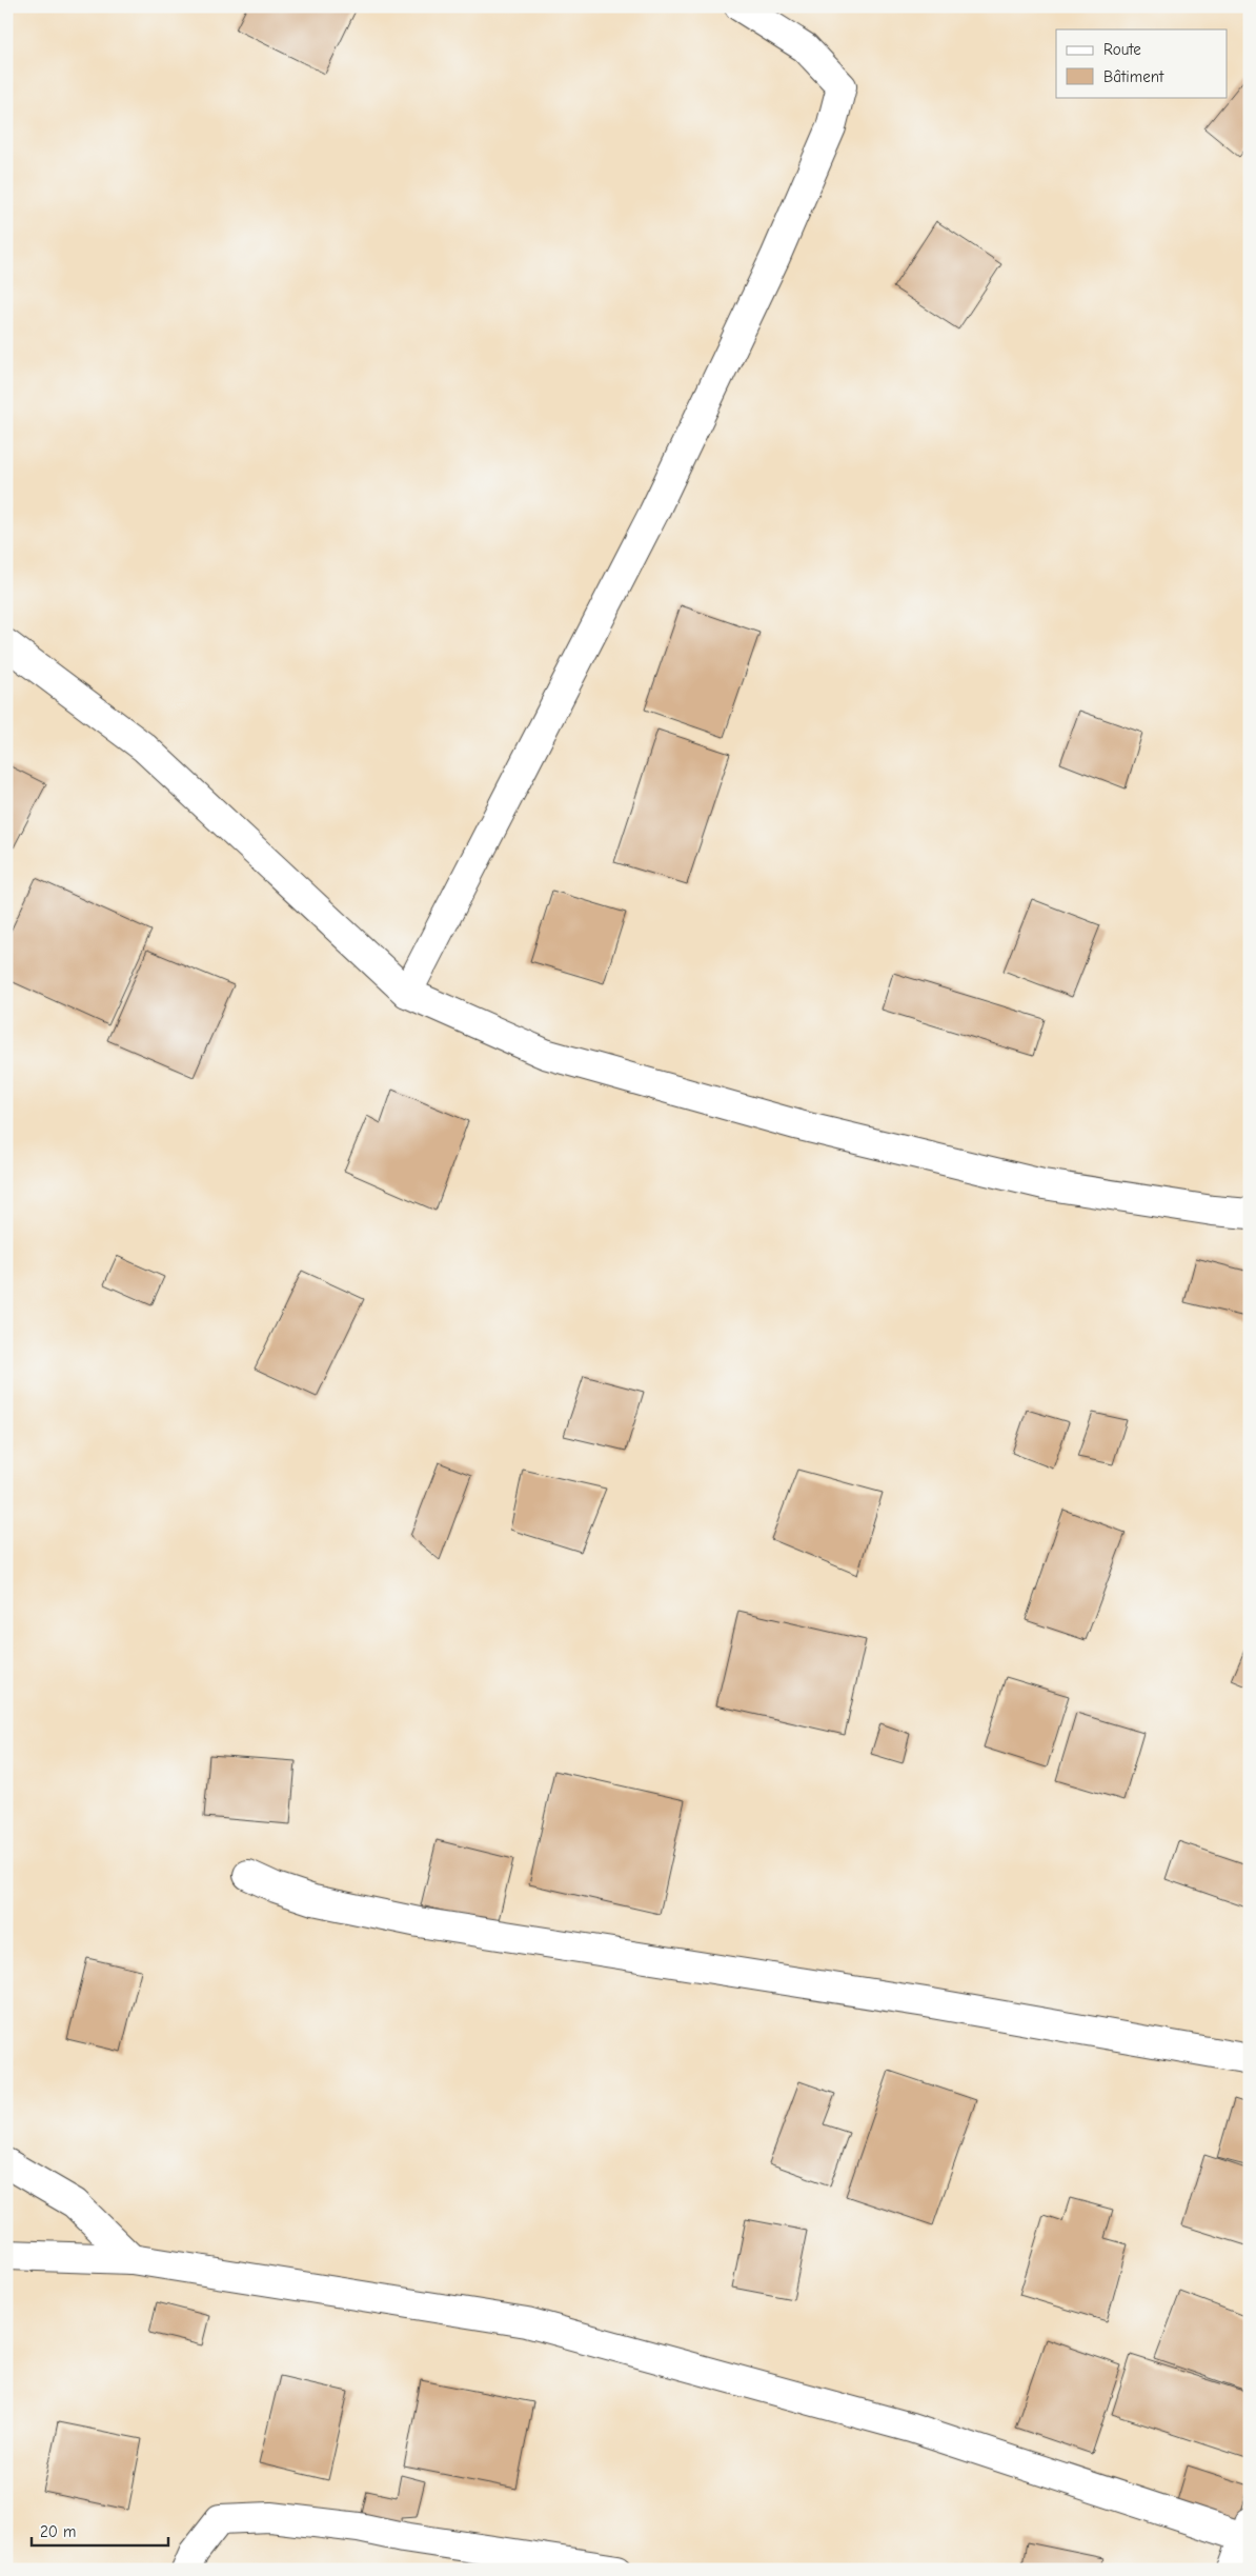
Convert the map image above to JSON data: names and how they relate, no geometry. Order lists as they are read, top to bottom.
{
  "legend": ["Route", "Bâtiment"],
  "scale_bar": "20 m"
}
